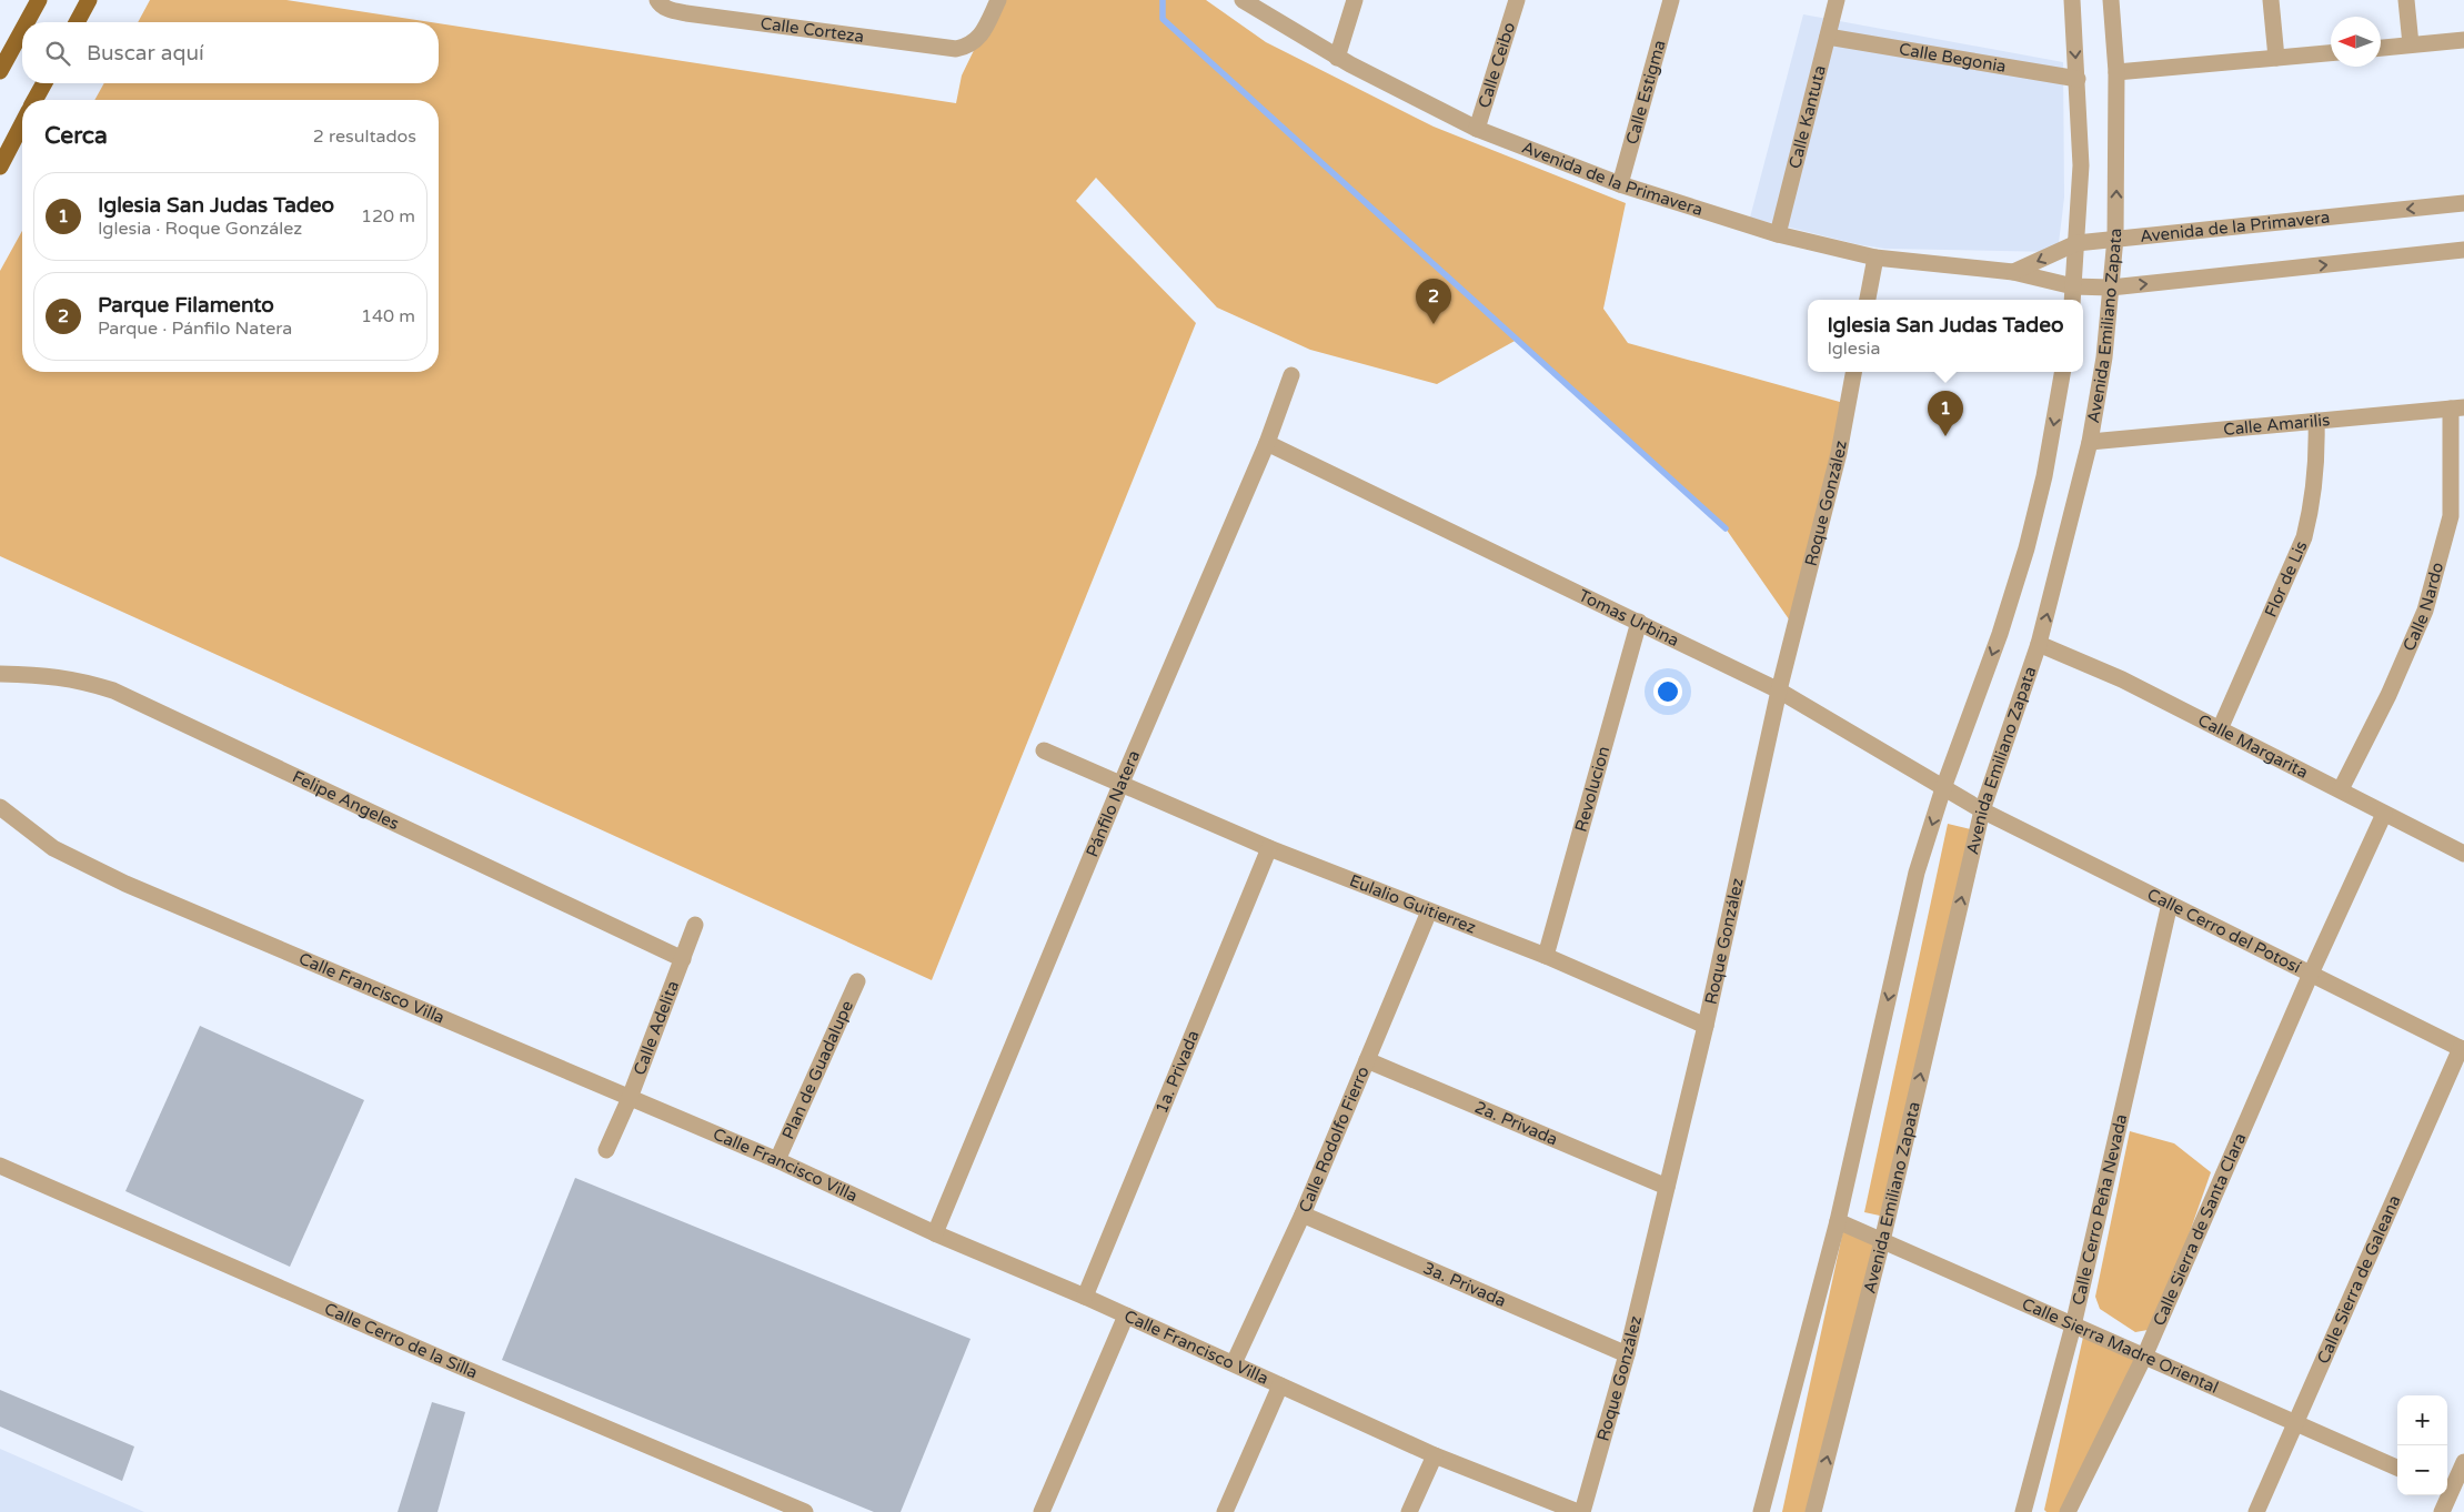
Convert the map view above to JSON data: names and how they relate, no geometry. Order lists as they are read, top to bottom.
{
  "streets": {
    "street": [
      "Calle Corteza",
      "Calle Begonia",
      "Calle Ceibo",
      "Calle Estigma",
      "Calle Kantuta",
      "Avenida de la Primavera",
      "Avenida Emiliano Zapata",
      "Calle Amarilis",
      "Roque González",
      "Flor de Lis",
      "Calle Nardo",
      "Tomas Urbina",
      "Calle Margarita",
      "Revolucion",
      "Felipe Angeles",
      "Pánfilo Natera",
      "Eulalio Guitierrez",
      "Calle Cerro del Potosí",
      "Calle Francisco Villa",
      "Calle Adelita",
      "Plan de Guadalupe",
      "1a. Privada",
      "2a. Privada",
      "Calle Rodolfo Fierro",
      "Calle Cerro Peña Nevada",
      "Calle Sierra de Santa Clara",
      "Calle Sierra de Galeana",
      "3a. Privada",
      "Calle Cerro de la Silla",
      "Calle Sierra Madre Oriental"
    ]
  },
  "crossings": [
    ["Calle Begonia", "Calle Kantuta"],
    ["Calle Begonia", "Avenida Emiliano Zapata"],
    ["Calle Ceibo", "Avenida de la Primavera"],
    ["Calle Estigma", "Avenida de la Primavera"],
    ["Calle Kantuta", "Avenida de la Primavera"],
    ["Avenida de la Primavera", "Avenida Emiliano Zapata"],
    ["Avenida Emiliano Zapata", "Calle Amarilis"],
    ["Avenida Emiliano Zapata", "Tomas Urbina"],
    ["Avenida Emiliano Zapata", "Calle Margarita"],
    ["Avenida Emiliano Zapata", "Calle Cerro del Potosí"],
    ["Avenida Emiliano Zapata", "Calle Sierra Madre Oriental"],
    ["Calle Amarilis", "Flor de Lis"],
    ["Calle Amarilis", "Calle Nardo"],
    ["Roque González", "Tomas Urbina"],
    ["Roque González", "Eulalio Guitierrez"],
    ["Roque González", "2a. Privada"],
    ["Roque González", "3a. Privada"],
    ["Flor de Lis", "Calle Margarita"],
    ["Calle Nardo", "Calle Margarita"],
    ["Tomas Urbina", "Revolucion"],
    ["Tomas Urbina", "Pánfilo Natera"],
    ["Tomas Urbina", "Calle Cerro del Potosí"],
    ["Calle Margarita", "Calle Sierra de Santa Clara"],
    ["Revolucion", "Eulalio Guitierrez"],
    ["Felipe Angeles", "Calle Adelita"],
    ["Pánfilo Natera", "Eulalio Guitierrez"],
    ["Pánfilo Natera", "Calle Francisco Villa"],
    ["Eulalio Guitierrez", "1a. Privada"],
    ["Eulalio Guitierrez", "Calle Rodolfo Fierro"],
    ["Calle Cerro del Potosí", "Calle Cerro Peña Nevada"],
    ["Calle Cerro del Potosí", "Calle Sierra de Santa Clara"],
    ["Calle Cerro del Potosí", "Calle Sierra de Galeana"],
    ["Calle Francisco Villa", "Calle Adelita"],
    ["Calle Francisco Villa", "Plan de Guadalupe"],
    ["Calle Francisco Villa", "1a. Privada"],
    ["Calle Francisco Villa", "Calle Rodolfo Fierro"],
    ["2a. Privada", "Calle Rodolfo Fierro"],
    ["Calle Rodolfo Fierro", "3a. Privada"],
    ["Calle Cerro Peña Nevada", "Calle Sierra Madre Oriental"],
    ["Calle Sierra de Santa Clara", "Calle Sierra Madre Oriental"],
    ["Calle Sierra de Galeana", "Calle Sierra Madre Oriental"]
  ],
  "north": "left",
  "page": {
    "search": "Buscar aquí",
    "heading": ["Cerca", "2 resultados"],
    "list": [
      {
        "mark": "1",
        "name": "Iglesia San Judas Tadeo",
        "note": "Iglesia · Roque González",
        "value": "120 m"
      },
      {
        "mark": "2",
        "name": "Parque Filamento",
        "note": "Parque · Pánfilo Natera",
        "value": "140 m"
      }
    ],
    "pins": ["2", "1"],
    "popup": ["Iglesia San Judas Tadeo", "Iglesia"],
    "map_buttons": ["+", "−"]
  }
}
